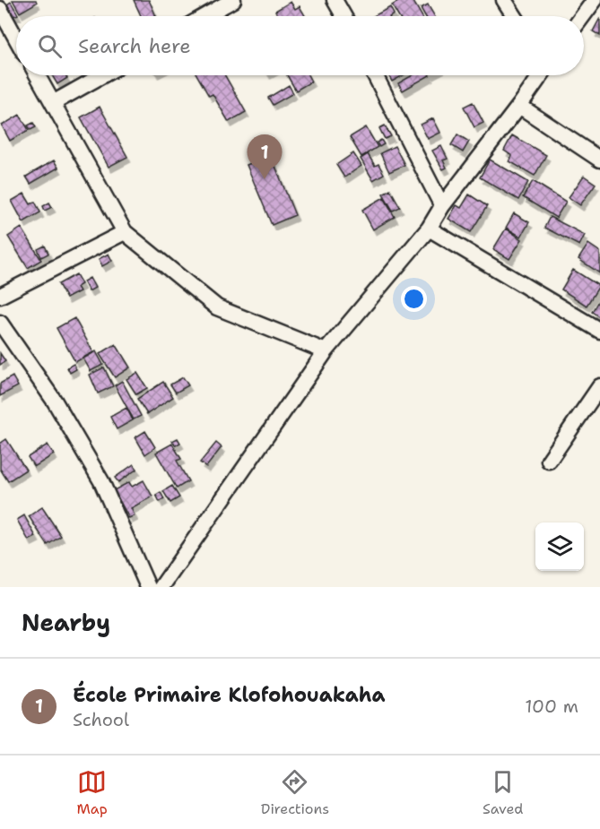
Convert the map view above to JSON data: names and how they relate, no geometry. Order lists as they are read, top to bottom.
{
  "page": {
    "search": "Search here",
    "pins": "1",
    "heading": "Nearby",
    "list": [
      {
        "mark": "1",
        "name": "École Primaire Klofohouakaha",
        "note": "School",
        "value": "100 m"
      }
    ],
    "nav": ["Map", "Directions", "Saved"]
  }
}
